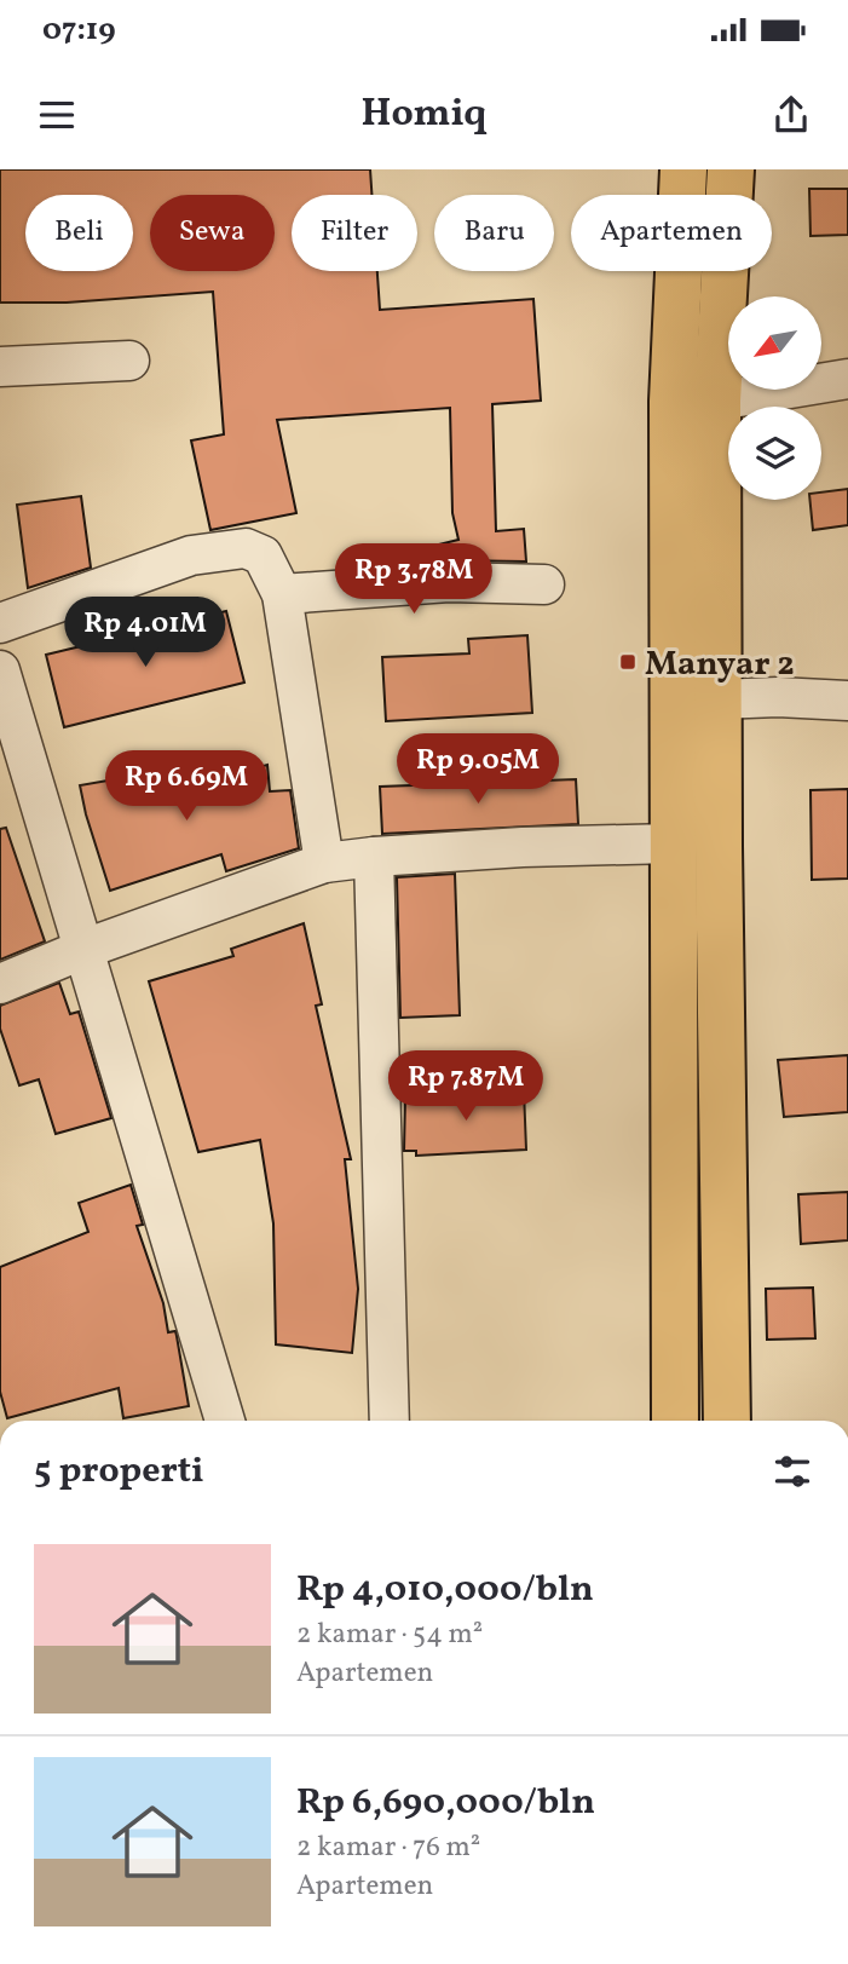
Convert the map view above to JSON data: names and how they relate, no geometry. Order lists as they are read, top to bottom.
{
  "places": {
    "transit": ["Manyar 2"]
  },
  "north": "bottom left",
  "page": {
    "status": "07:19",
    "header": "Homiq",
    "chip": [
      "Beli",
      "Sewa",
      "Filter",
      "Baru",
      "Apartemen"
    ],
    "price": [
      "Rp 3.78M",
      "Rp 4.01M",
      "Rp 9.05M",
      "Rp 6.69M",
      "Rp 7.87M"
    ],
    "heading": "5 properti",
    "list": [
      {
        "name": "Rp 4,010,000/bln",
        "note": "2 kamar · 54 m² · Apartemen"
      },
      {
        "name": "Rp 6,690,000/bln",
        "note": "2 kamar · 76 m² · Apartemen"
      }
    ]
  }
}
